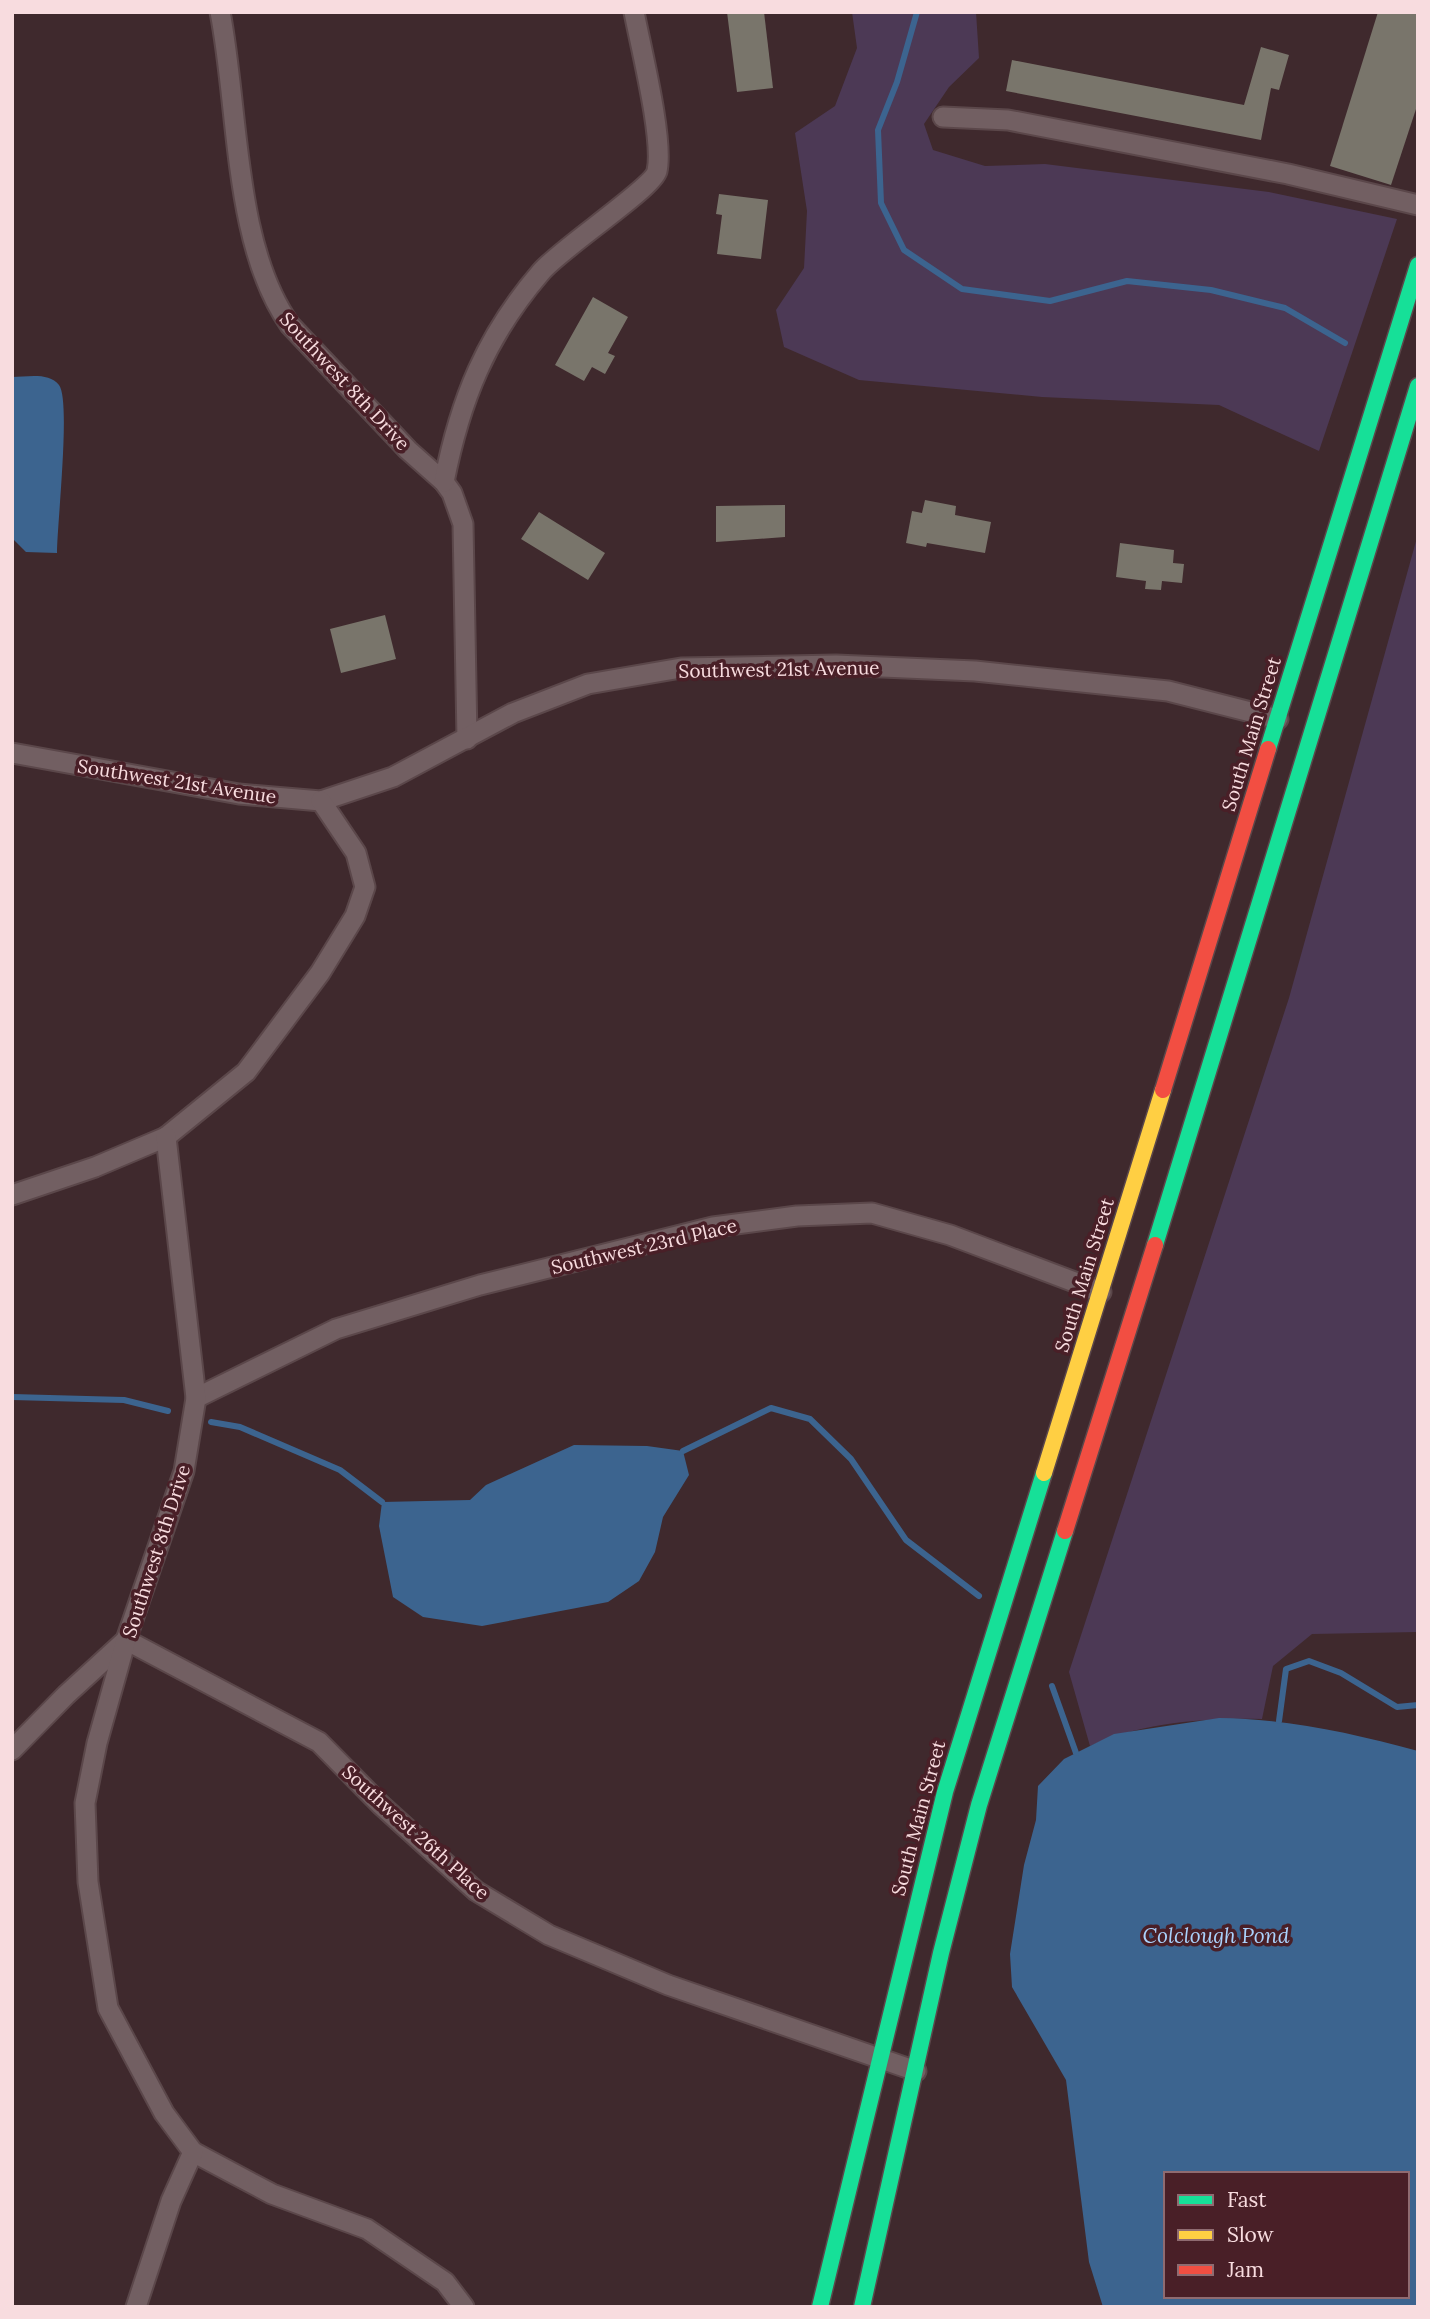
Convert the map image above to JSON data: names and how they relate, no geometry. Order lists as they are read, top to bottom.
{
  "streets": {
    "main road": ["South Main Street"],
    "street": [
      "Southwest 8th Drive",
      "Southwest 21st Avenue",
      "Southwest 23rd Place",
      "Southwest 26th Place"
    ]
  },
  "crossings": [
    ["Southwest 8th Drive", "Southwest 21st Avenue"],
    ["Southwest 8th Drive", "Southwest 23rd Place"],
    ["Southwest 8th Drive", "Southwest 26th Place"],
    ["Southwest 21st Avenue", "South Main Street"],
    ["South Main Street", "Southwest 23rd Place"],
    ["South Main Street", "Southwest 26th Place"]
  ],
  "water": ["Colclough Pond"],
  "legend": ["Fast", "Slow", "Jam"]
}
